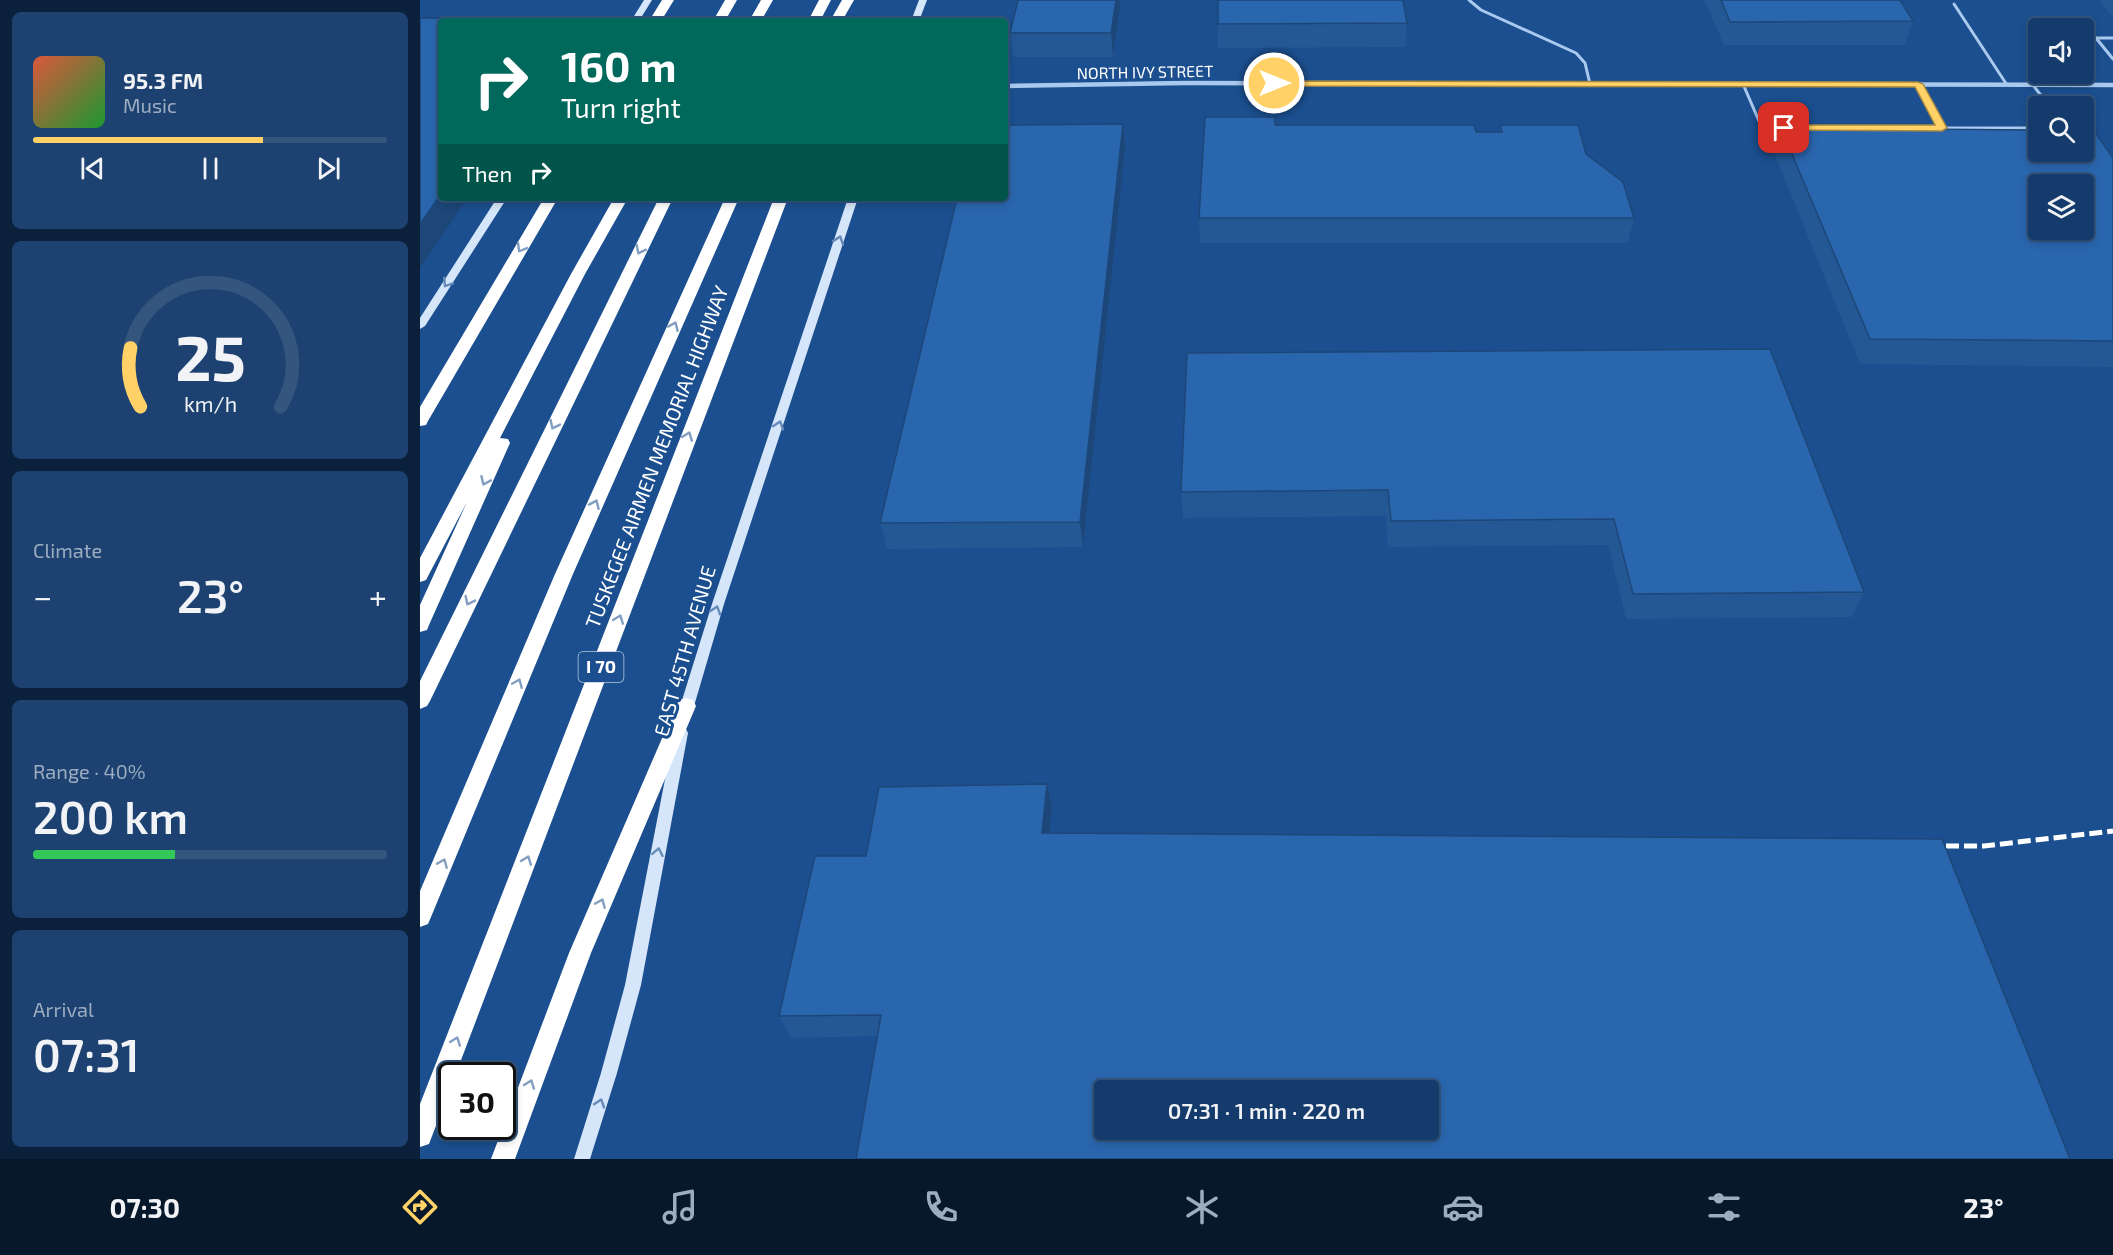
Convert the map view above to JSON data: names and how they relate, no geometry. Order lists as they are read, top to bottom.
{
  "streets": {
    "highway": ["TUSKEGEE AIRMEN MEMORIAL HIGHWAY", "I 70"],
    "main road": ["EAST 45TH AVENUE"],
    "street": ["NORTH IVY STREET"]
  },
  "one_way": ["EAST 45TH AVENUE"],
  "page": {
    "turn": ["160 m", "Turn right"],
    "song": ["95.3 FM", "Music"],
    "then": "Then",
    "tile": [
      "Climate",
      ["Range · 40%", "200 km"],
      ["Arrival", "07:31"]
    ],
    "heat": ["−", "23°", "+"],
    "limit": "30",
    "trip": "07:31 · 1 min · 220 m",
    "tabs": ["07:30", "23°"],
    "gauge": ["25", "km/h"]
  }
}
